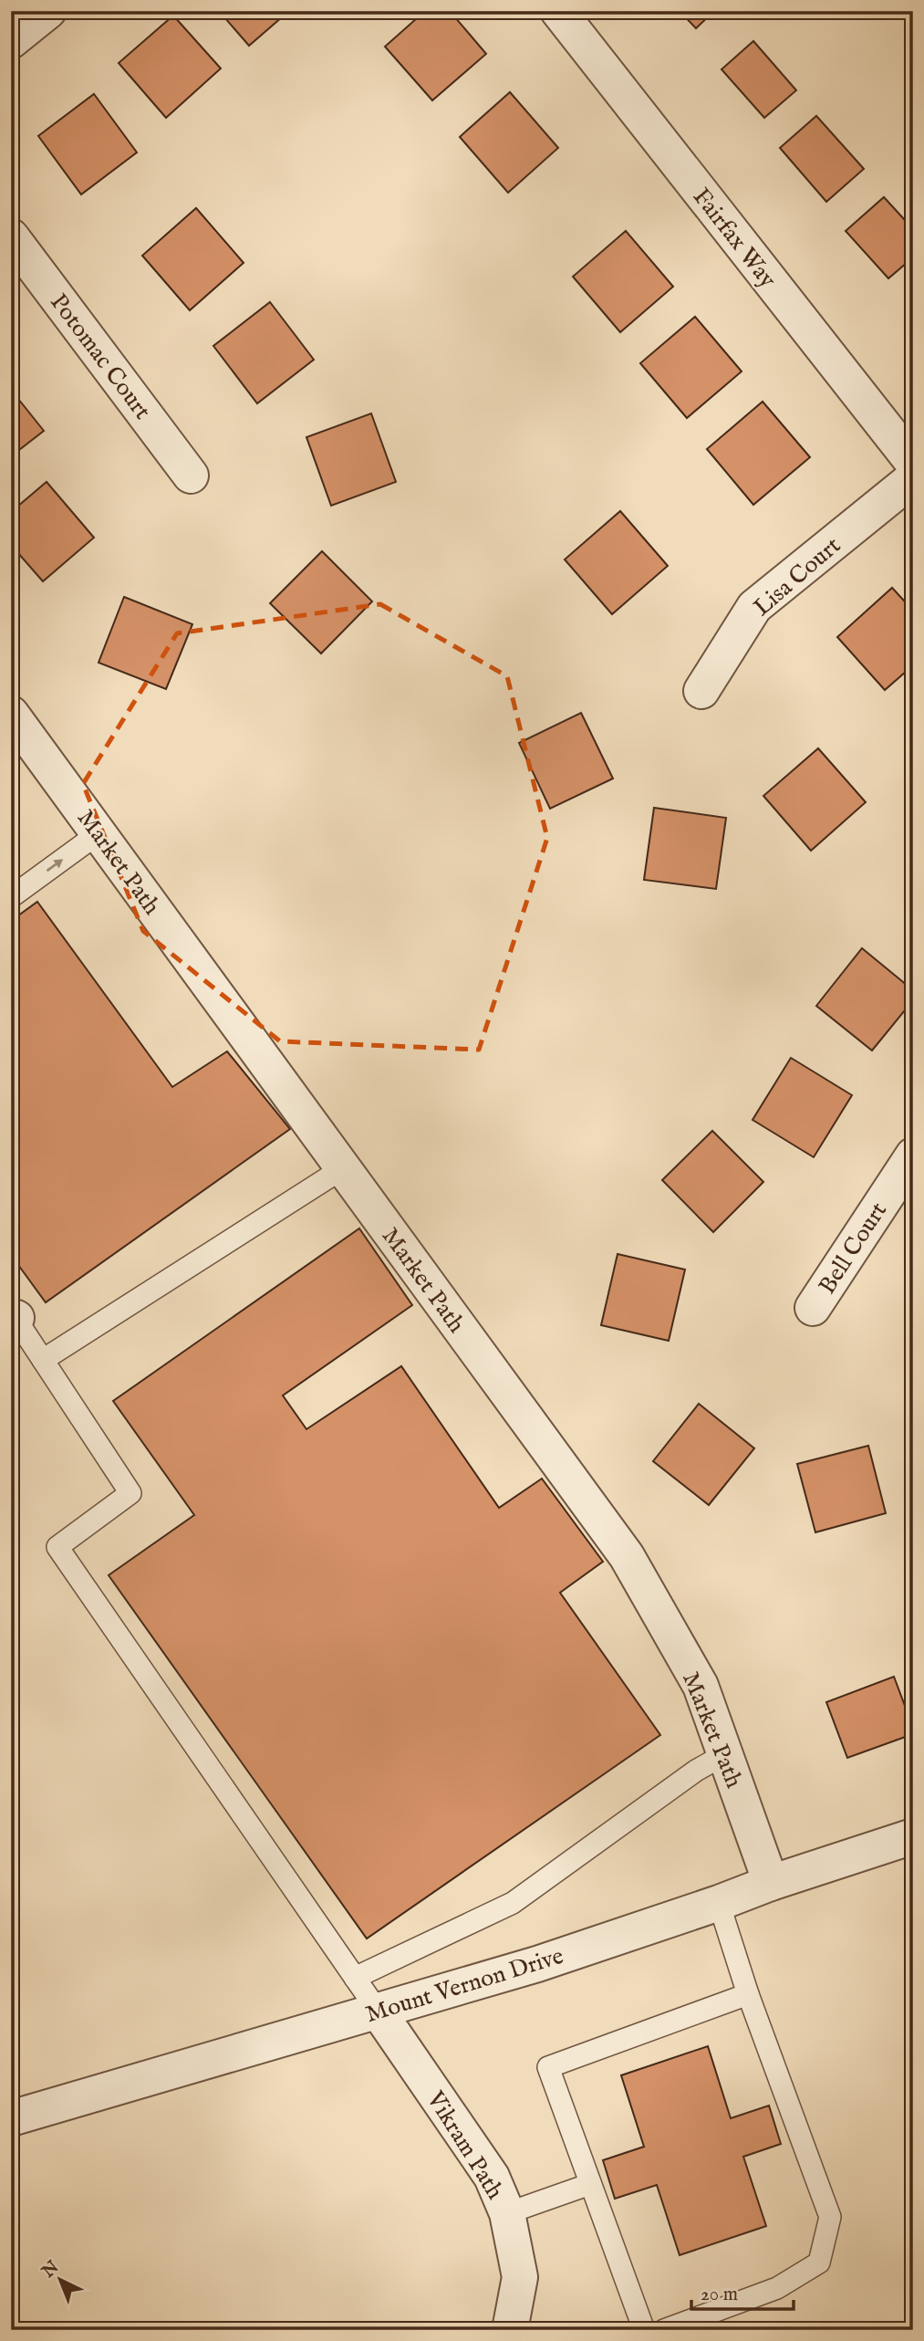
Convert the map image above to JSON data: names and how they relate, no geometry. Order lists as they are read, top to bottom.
{
  "streets": {
    "street": [
      "Fairfax Way",
      "Potomac Court",
      "Lisa Court",
      "Market Path",
      "Bell Court",
      "Mount Vernon Drive",
      "Vikram Path"
    ]
  },
  "crossings": [
    ["Market Path", "Mount Vernon Drive"],
    ["Mount Vernon Drive", "Vikram Path"]
  ],
  "scale_bar": "20 m",
  "north": "top left"
}
